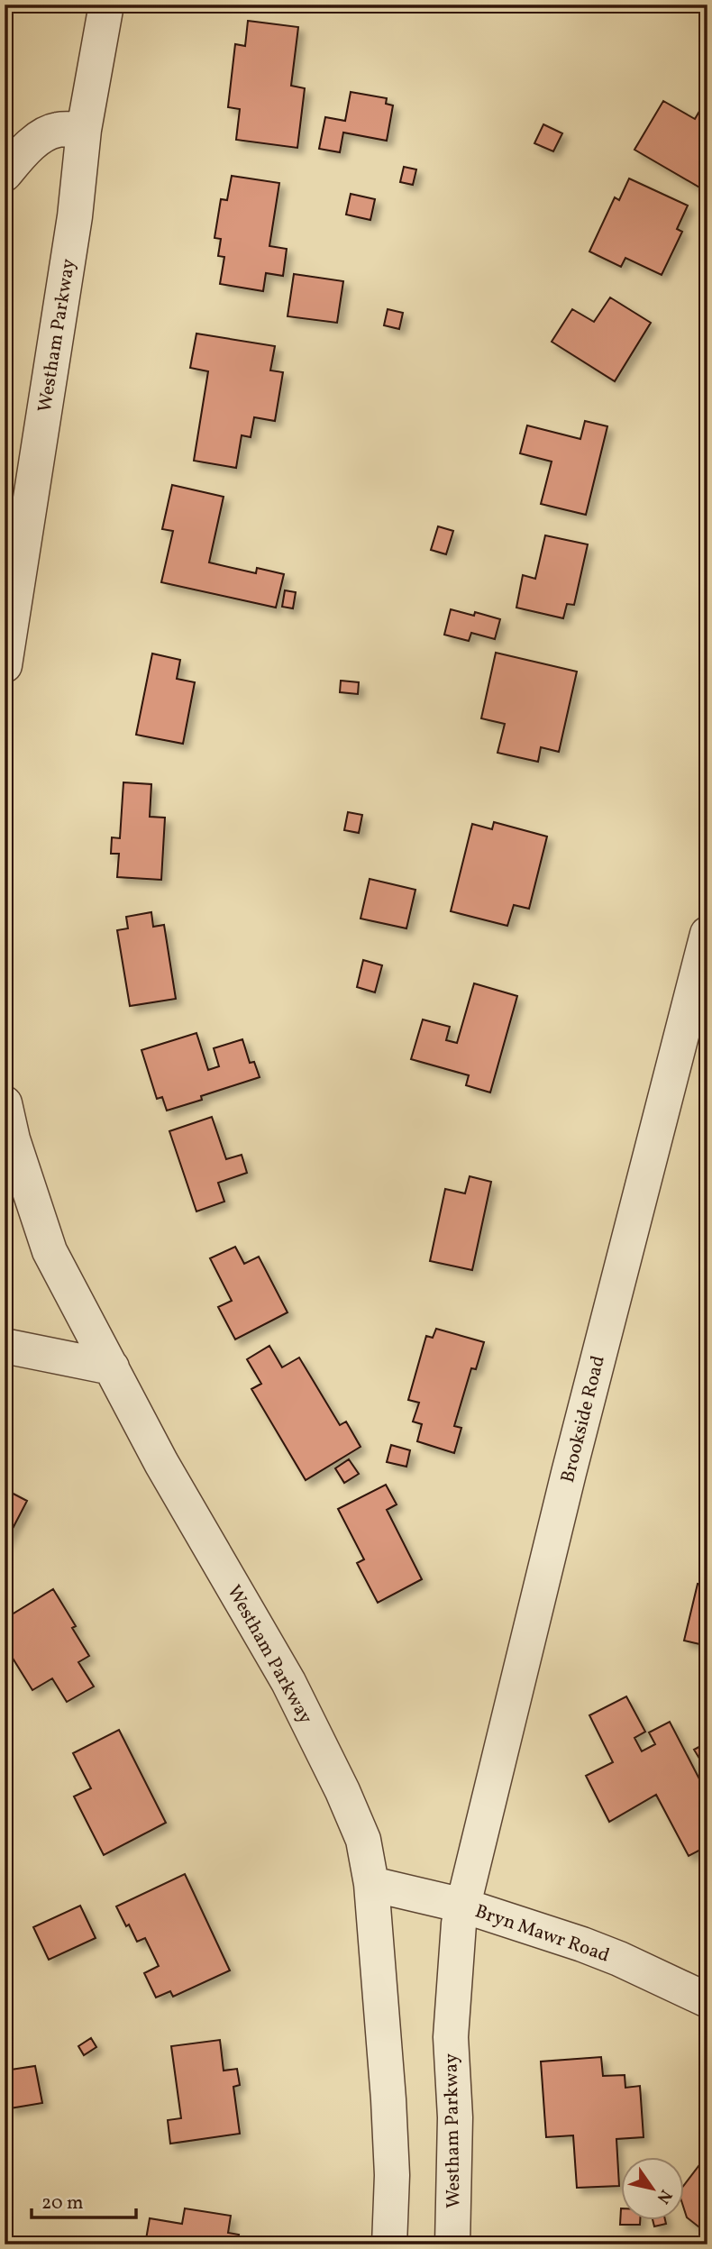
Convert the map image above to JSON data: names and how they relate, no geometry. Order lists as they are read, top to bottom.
{
  "streets": {
    "street": ["Westham Parkway", "Brookside Road", "Bryn Mawr Road"]
  },
  "crossings": [
    ["Westham Parkway", "Brookside Road"],
    ["Westham Parkway", "Bryn Mawr Road"],
    ["Brookside Road", "Bryn Mawr Road"]
  ],
  "scale_bar": "20 m",
  "north": "bottom right"
}
